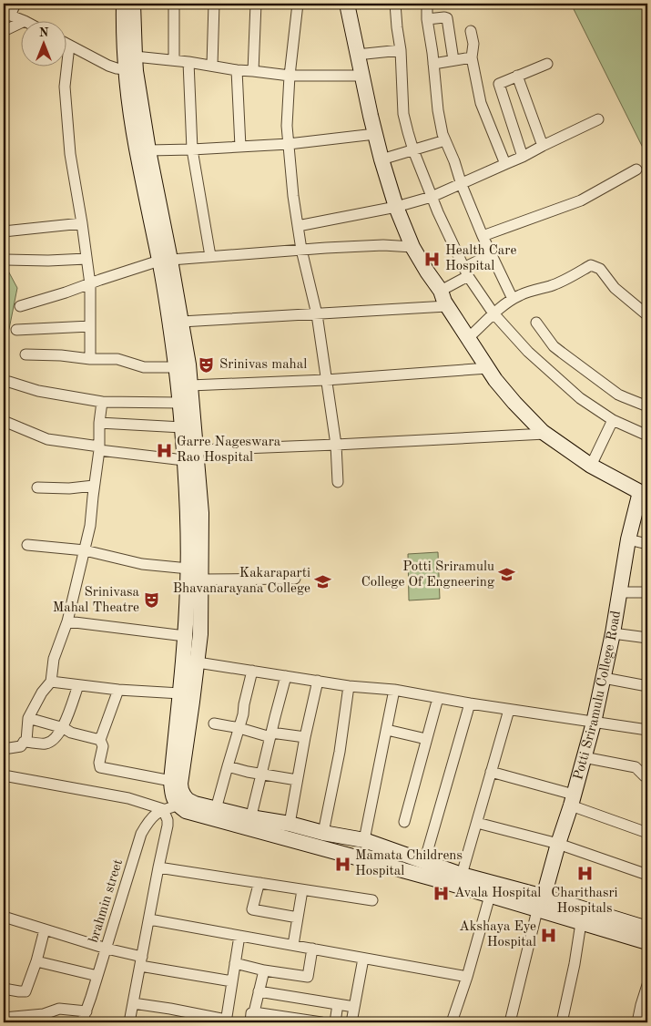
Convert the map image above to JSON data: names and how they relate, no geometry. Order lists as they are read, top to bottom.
{
  "streets": {
    "street": ["Potti Sriramulu College Road", "brahmin street"]
  },
  "places": {
    "hospital": [
      "Health Care Hospital",
      "Garre Nageswara Rao Hospital",
      "Mamata Childrens Hospital",
      "Charithasri Hospitals",
      "Avala Hospital",
      "Akshaya Eye Hospital"
    ],
    "theatre": ["Srinivas mahal", "Srinivasa Mahal Theatre"],
    "school or university": ["Potti Sriramulu College Of Engneering", "Kakaraparti Bhavanarayana College"]
  },
  "north": "top"
}
